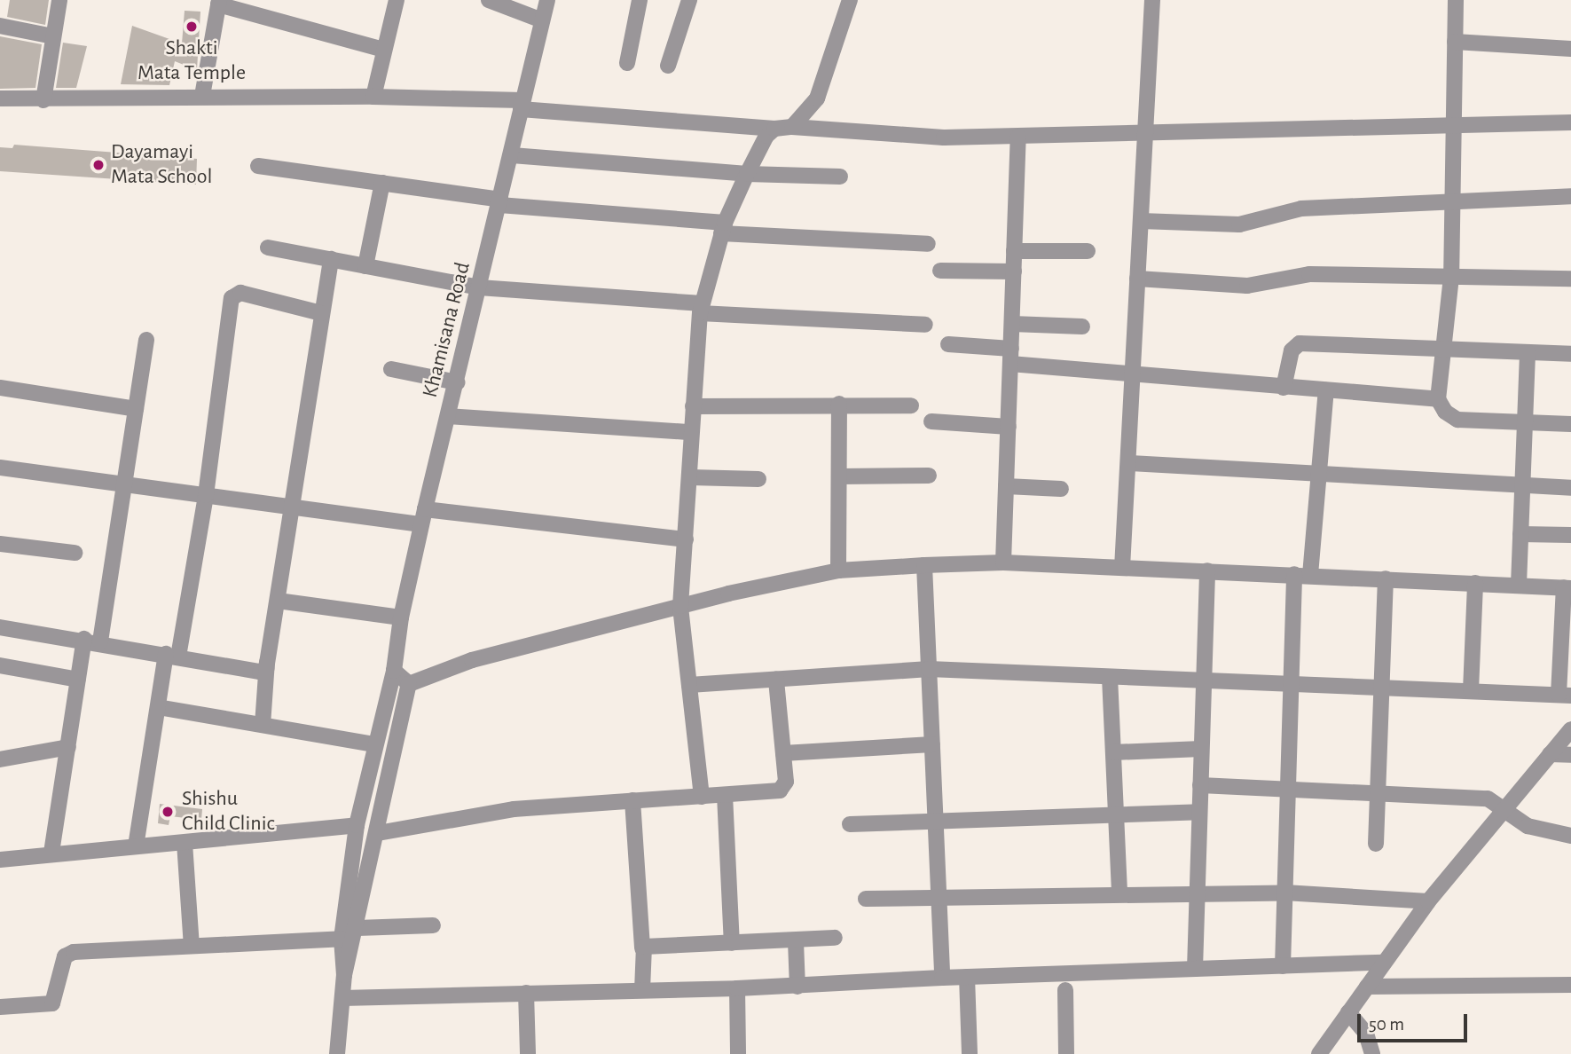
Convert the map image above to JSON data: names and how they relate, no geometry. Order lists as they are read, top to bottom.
{
  "streets": {
    "street": ["Khamisana Road"]
  },
  "places": ["Shakti Mata Temple", "Dayamayi Mata School", "Shishu Child Clinic"],
  "scale_bar": "50 m"
}
